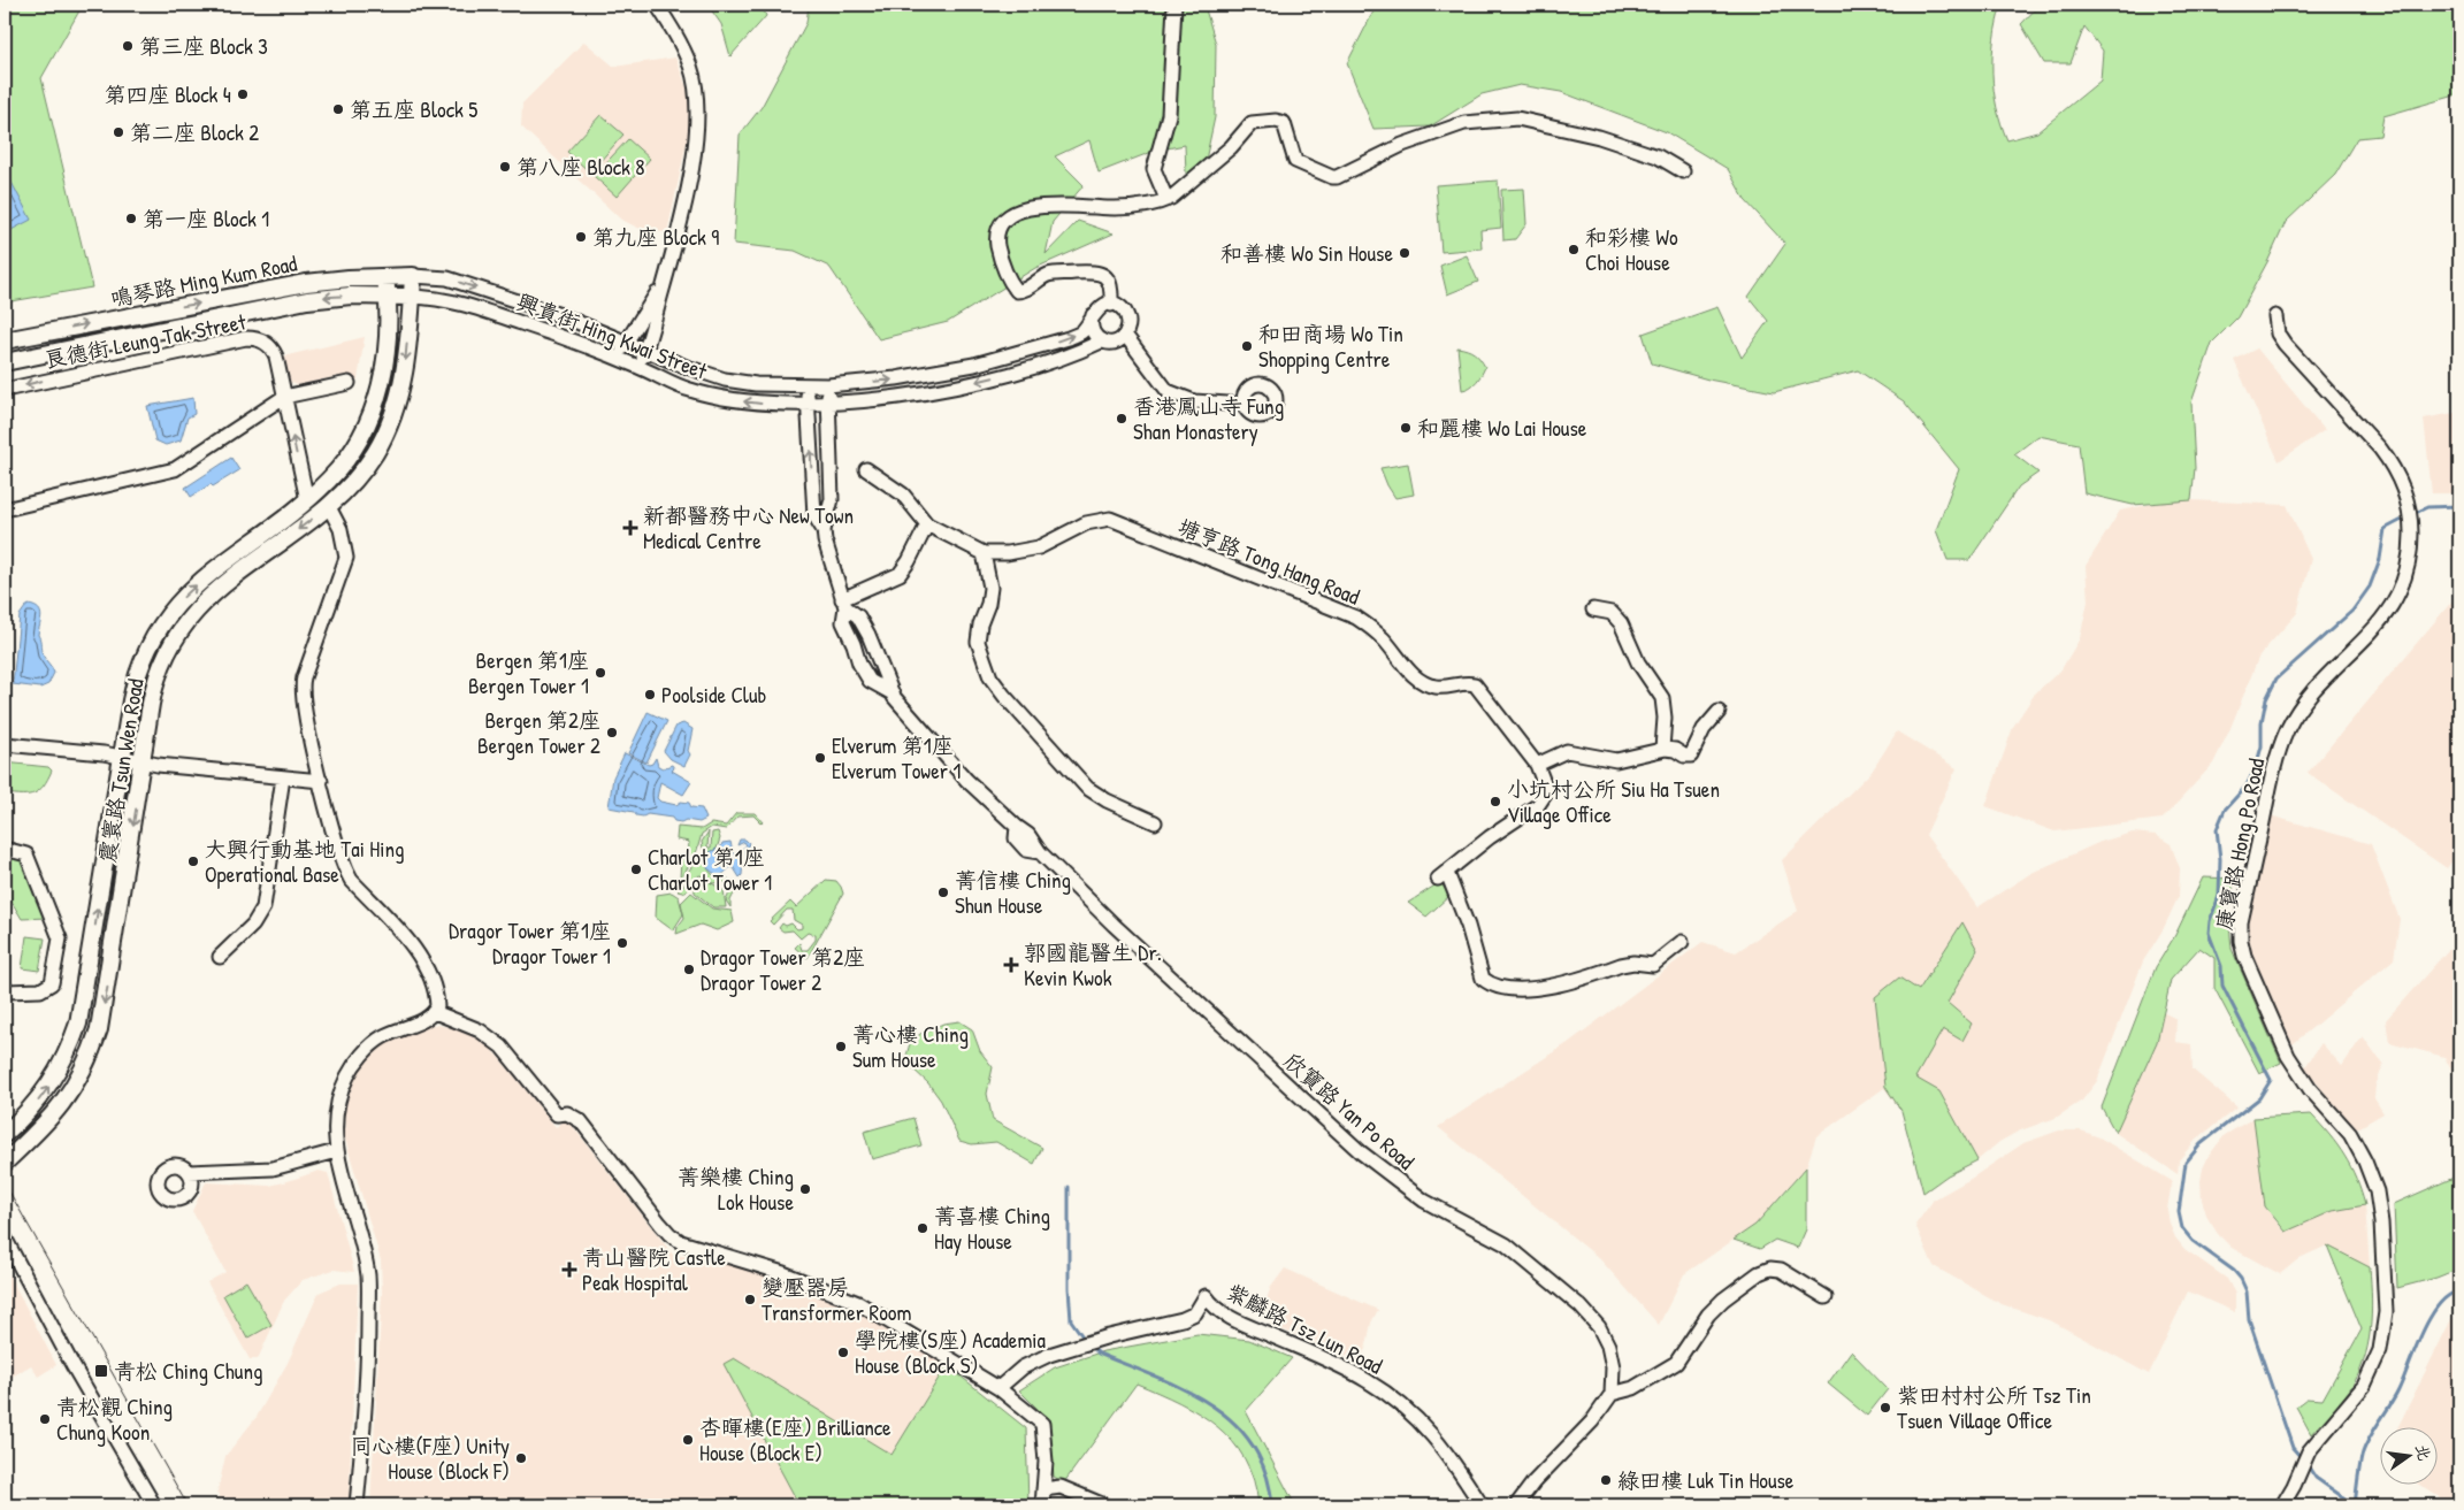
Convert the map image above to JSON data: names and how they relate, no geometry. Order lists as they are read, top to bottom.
{
  "streets": {
    "main road": ["鳴琴路 Ming Kum Road", "震寰路 Tsun Wen Road"],
    "street": [
      "興貴街 Hing Kwai Street",
      "良德街 Leung Tak Street",
      "塘亨路 Tong Hang Road",
      "康寶路 Hong Po Road",
      "欣寶路 Yan Po Road",
      "紫麟路 Tsz Lun Road"
    ]
  },
  "crossings": [
    ["鳴琴路 Ming Kum Road", "興貴街 Hing Kwai Street"],
    ["鳴琴路 Ming Kum Road", "震寰路 Tsun Wen Road"],
    ["興貴街 Hing Kwai Street", "震寰路 Tsun Wen Road"],
    ["興貴街 Hing Kwai Street", "欣寶路 Yan Po Road"],
    ["良德街 Leung Tak Street", "震寰路 Tsun Wen Road"]
  ],
  "places": {
    "other": [
      "第三座 Block 3",
      "第四座 Block 4",
      "第五座 Block 5",
      "第二座 Block 2",
      "第八座 Block 8",
      "第一座 Block 1",
      "第九座 Block 9",
      "和彩樓 Wo Choi House",
      "和善樓 Wo Sin House",
      "和田商場 Wo Tin Shopping Centre",
      "香港鳳山寺 Fung Shan Monastery",
      "和麗樓 Wo Lai House",
      "Bergen 第1座 Bergen Tower 1",
      "Poolside Club",
      "Bergen 第2座 Bergen Tower 2",
      "Elverum 第1座 Elverum Tower 1",
      "小坑村公所 Siu Ha Tsuen Village Office",
      "大興行動基地 Tai Hing Operational Base",
      "Charlot 第1座 Charlot Tower 1",
      "菁信樓 Ching Shun House",
      "Dragor Tower 第1座 Dragor Tower 1",
      "Dragor Tower 第2座 Dragor Tower 2",
      "菁心樓 Ching Sum House",
      "菁樂樓 Ching Lok House",
      "菁喜樓 Ching Hay House",
      "變壓器房 Transformer Room",
      "學院樓(S座) Academia House (Block S)",
      "紫田村村公所 Tsz Tin Tsuen Village Office",
      "青松觀 Ching Chung Koon",
      "杏暉樓(E座) Brilliance House (Block E)",
      "同心樓(F座) Unity House (Block F)",
      "綠田樓 Luk Tin House"
    ],
    "health": ["新都醫務中心 New Town Medical Centre", "郭國龍醫生 Dr. Kevin Kwok", "青山醫院 Castle Peak Hospital"],
    "transit": ["青松 Ching Chung"]
  },
  "north": "right"
}
